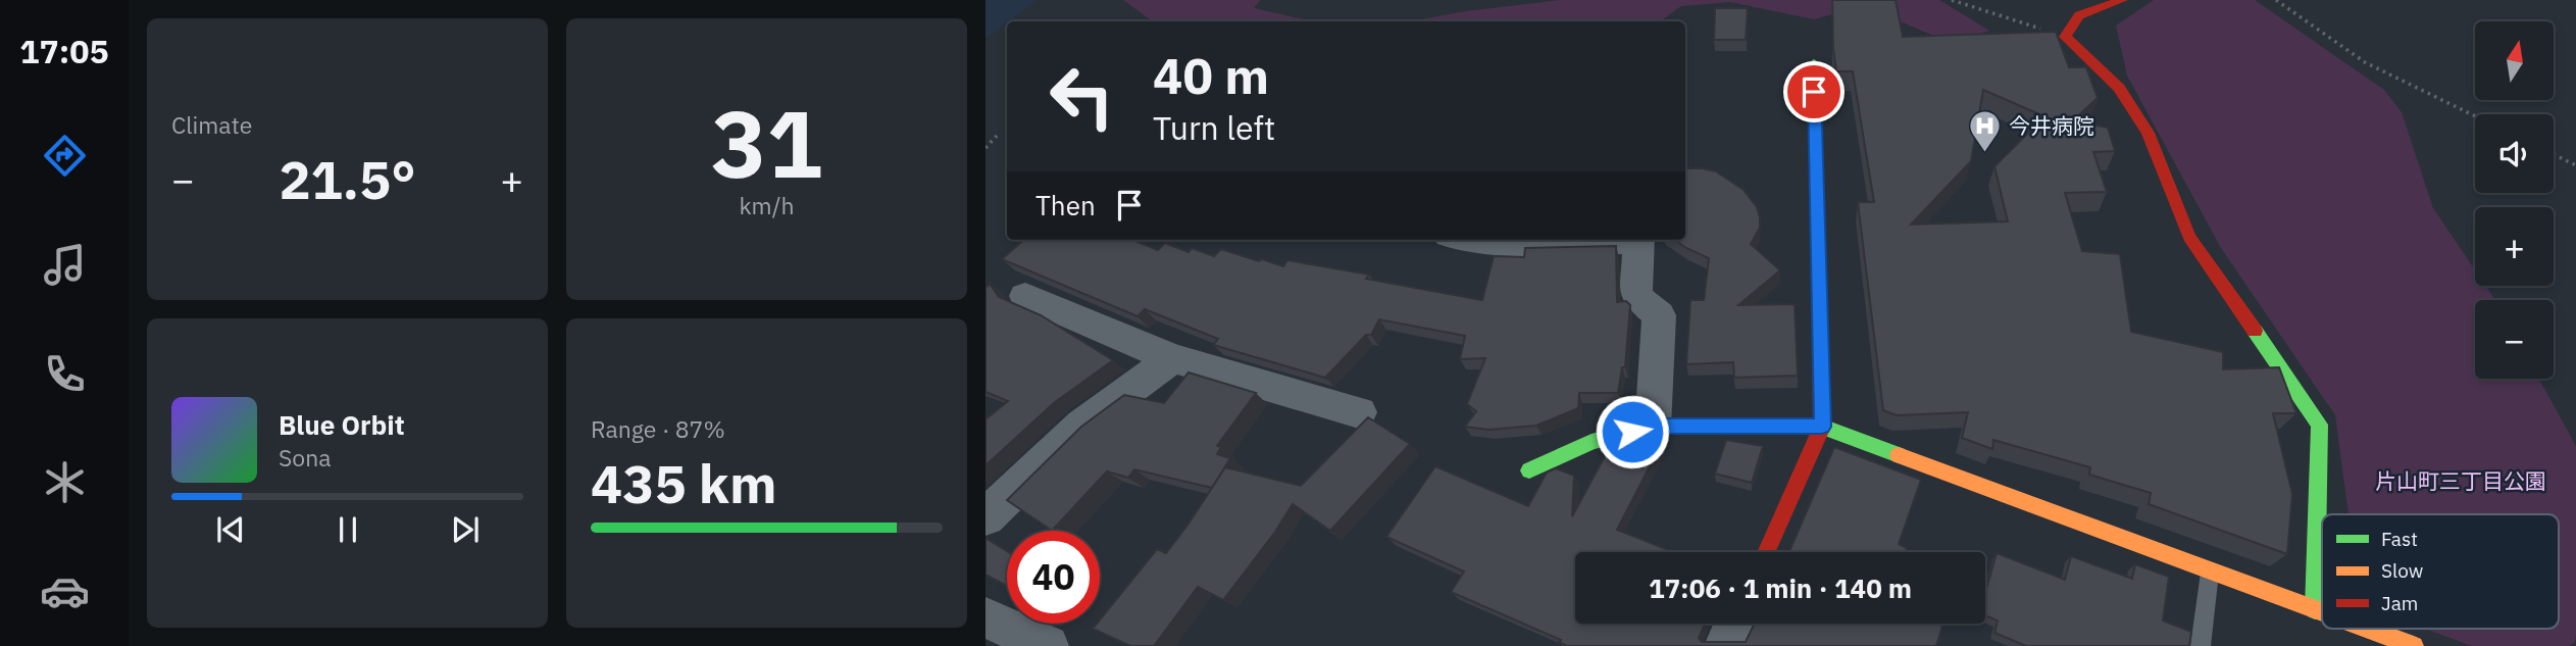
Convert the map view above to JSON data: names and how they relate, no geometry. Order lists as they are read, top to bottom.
{
  "parks": ["片山町三丁目公園"],
  "places": {
    "hospital": ["今井病院"]
  },
  "legend": ["Fast", "Slow", "Jam"],
  "north": "top",
  "page": {
    "tabs": "17:05",
    "tile": [
      "Climate",
      ["31", "km/h"],
      ["Range · 87%", "435 km"]
    ],
    "map_buttons": ["+", "−"],
    "turn": ["40 m", "Turn left"],
    "heat": ["−", "21.5°", "+"],
    "then": "Then",
    "song": ["Blue Orbit", "Sona"],
    "limit": "40",
    "trip": "17:06 · 1 min · 140 m"
  }
}
